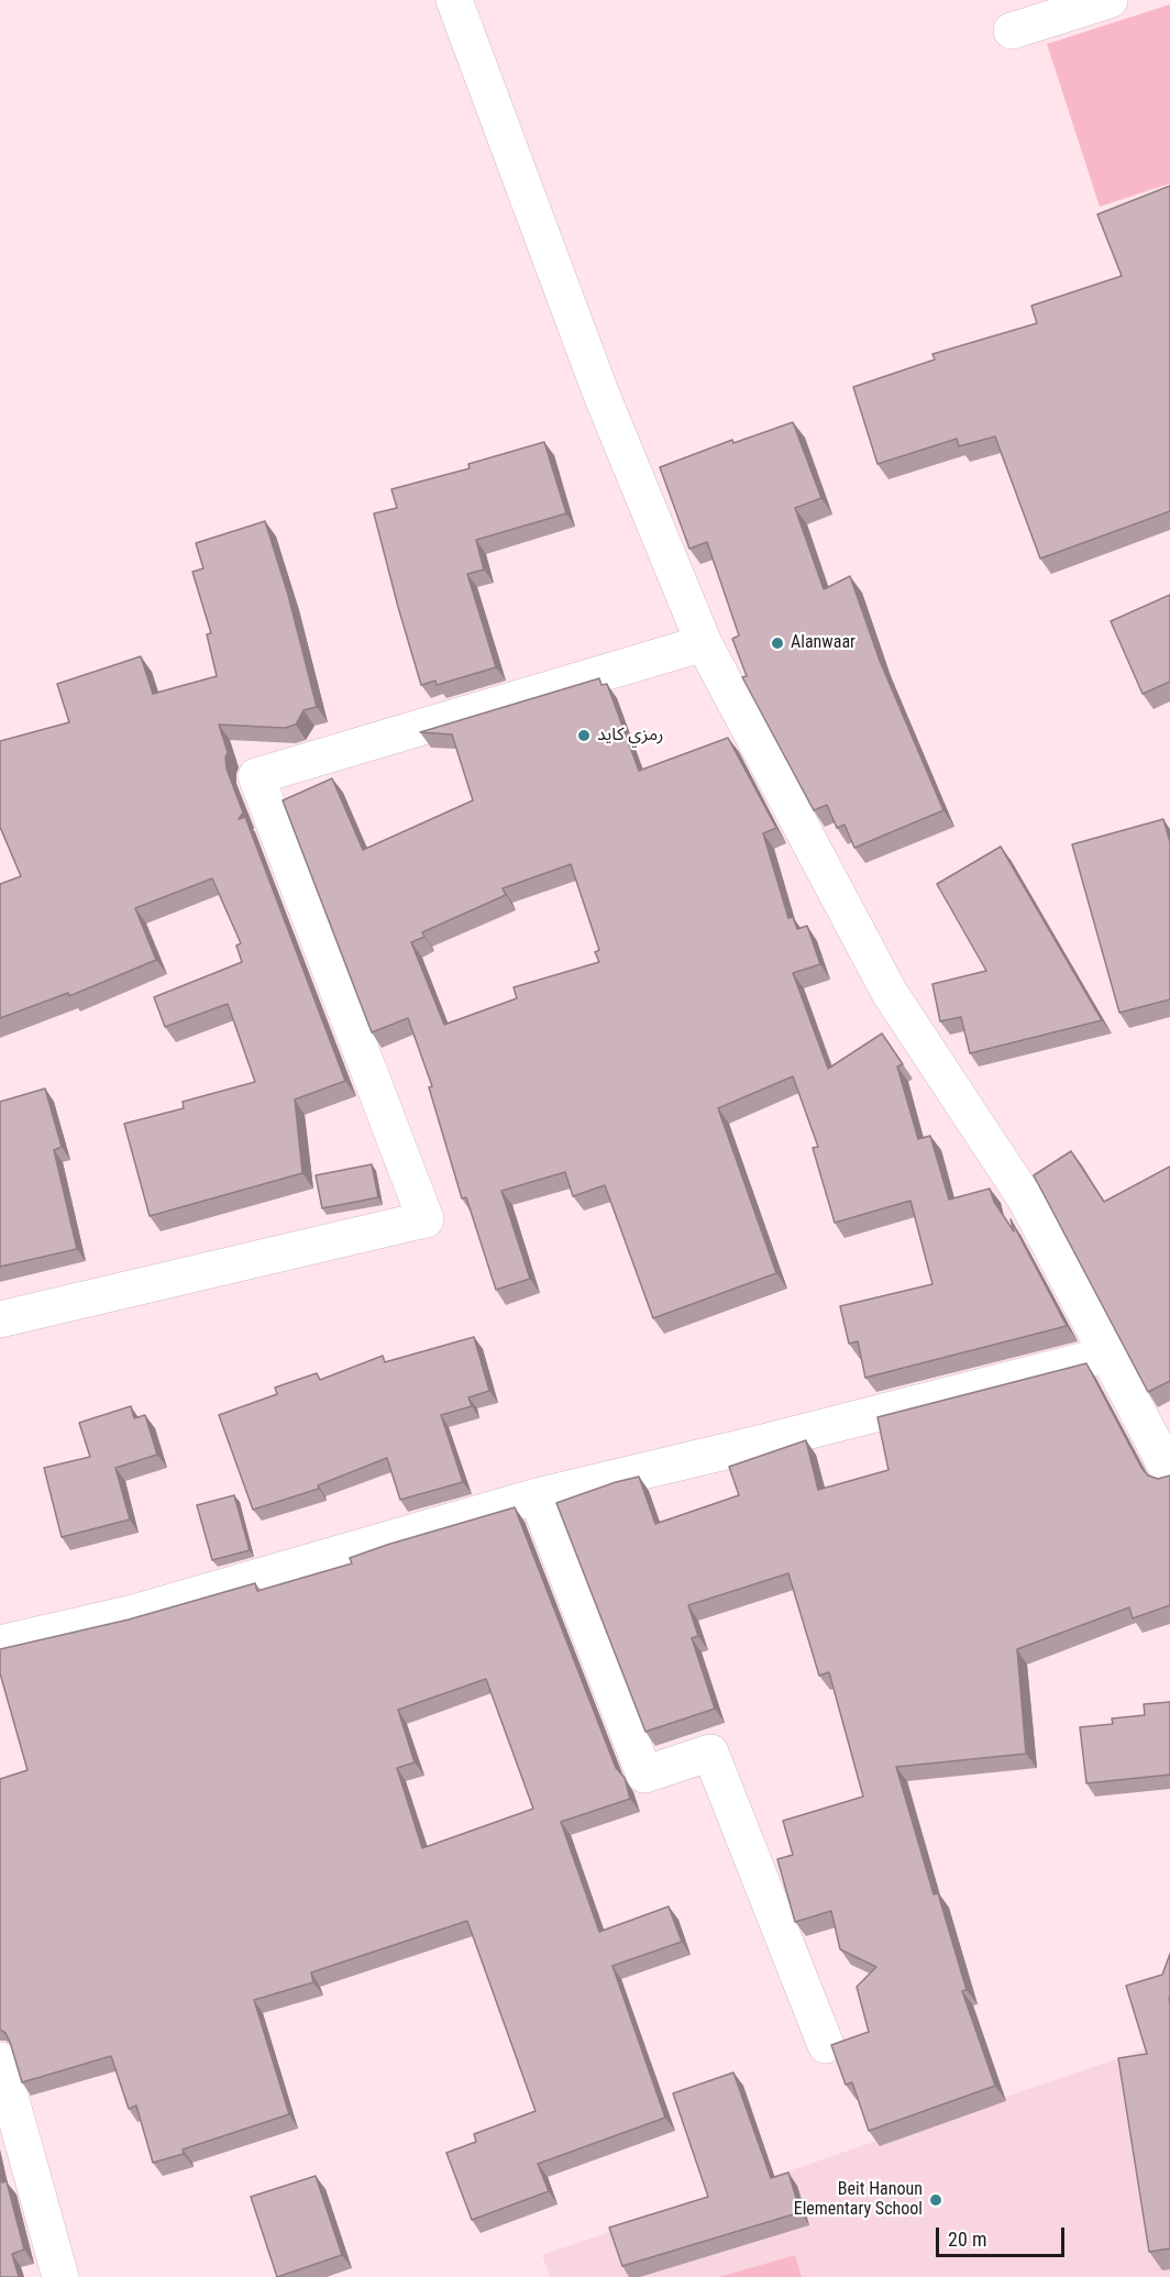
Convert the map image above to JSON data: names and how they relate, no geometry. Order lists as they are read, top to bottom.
{
  "places": ["Alanwaar", "رمزي كايد", "Beit Hanoun Elementary School"],
  "scale_bar": "20 m"
}
